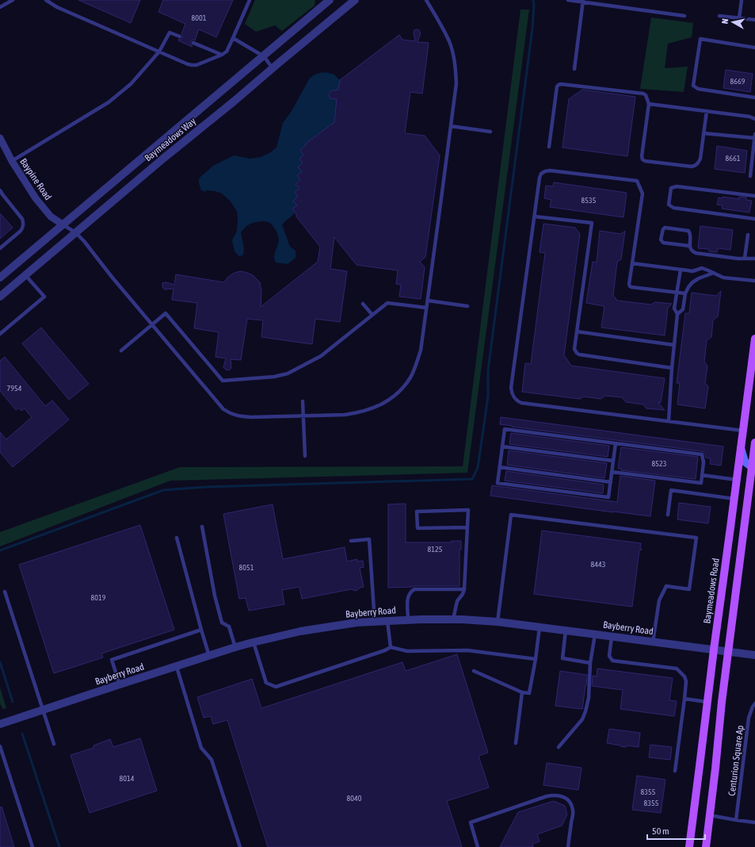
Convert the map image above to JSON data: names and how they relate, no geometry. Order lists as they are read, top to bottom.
{
  "streets": {
    "main road": ["Baymeadows Road"],
    "street": ["Baymeadows Way", "Baypine Road", "Bayberry Road"],
    "lane": ["Centurion Square Ap"]
  },
  "crossings": [
    ["Baymeadows Way", "Baypine Road"],
    ["Baymeadows Road", "Bayberry Road"]
  ],
  "house_numbers": [
    "8001",
    "8669",
    "8661",
    "8535",
    "7954",
    "8523",
    "8125",
    "8443",
    "8051",
    "8019",
    "8014",
    "8355",
    "8040",
    "8355"
  ],
  "scale_bar": "50 m",
  "north": "left"
}
